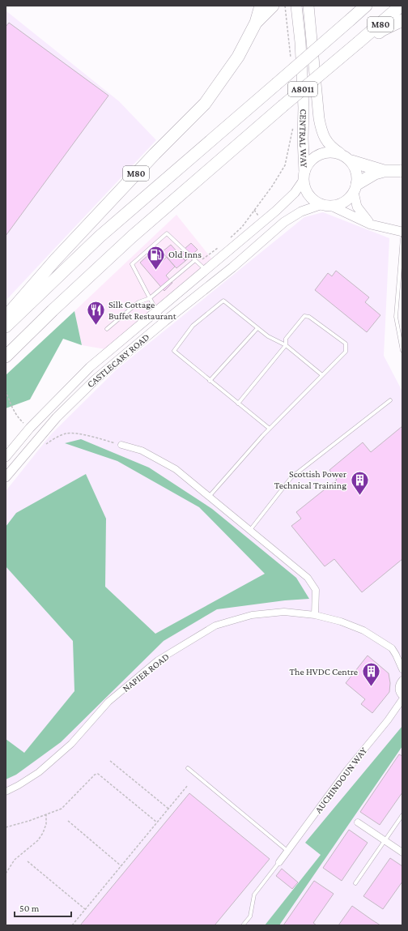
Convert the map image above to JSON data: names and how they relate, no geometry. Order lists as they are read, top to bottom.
{
  "streets": {
    "highway": ["M80"],
    "main road": ["A8011", "CENTRAL WAY", "CASTLECARY ROAD"],
    "street": ["NAPIER ROAD", "AUCHINDOUN WAY"]
  },
  "crossings": [
    ["A8011", "CENTRAL WAY"],
    ["A8011", "CASTLECARY ROAD"],
    ["CENTRAL WAY", "CASTLECARY ROAD"]
  ],
  "places": {
    "fuel station": ["Old Inns"],
    "restaurant": ["Silk Cottage Buffet Restaurant"],
    "building": ["Scottish Power Technical Training", "The HVDC Centre"]
  },
  "scale_bar": "50 m"
}
